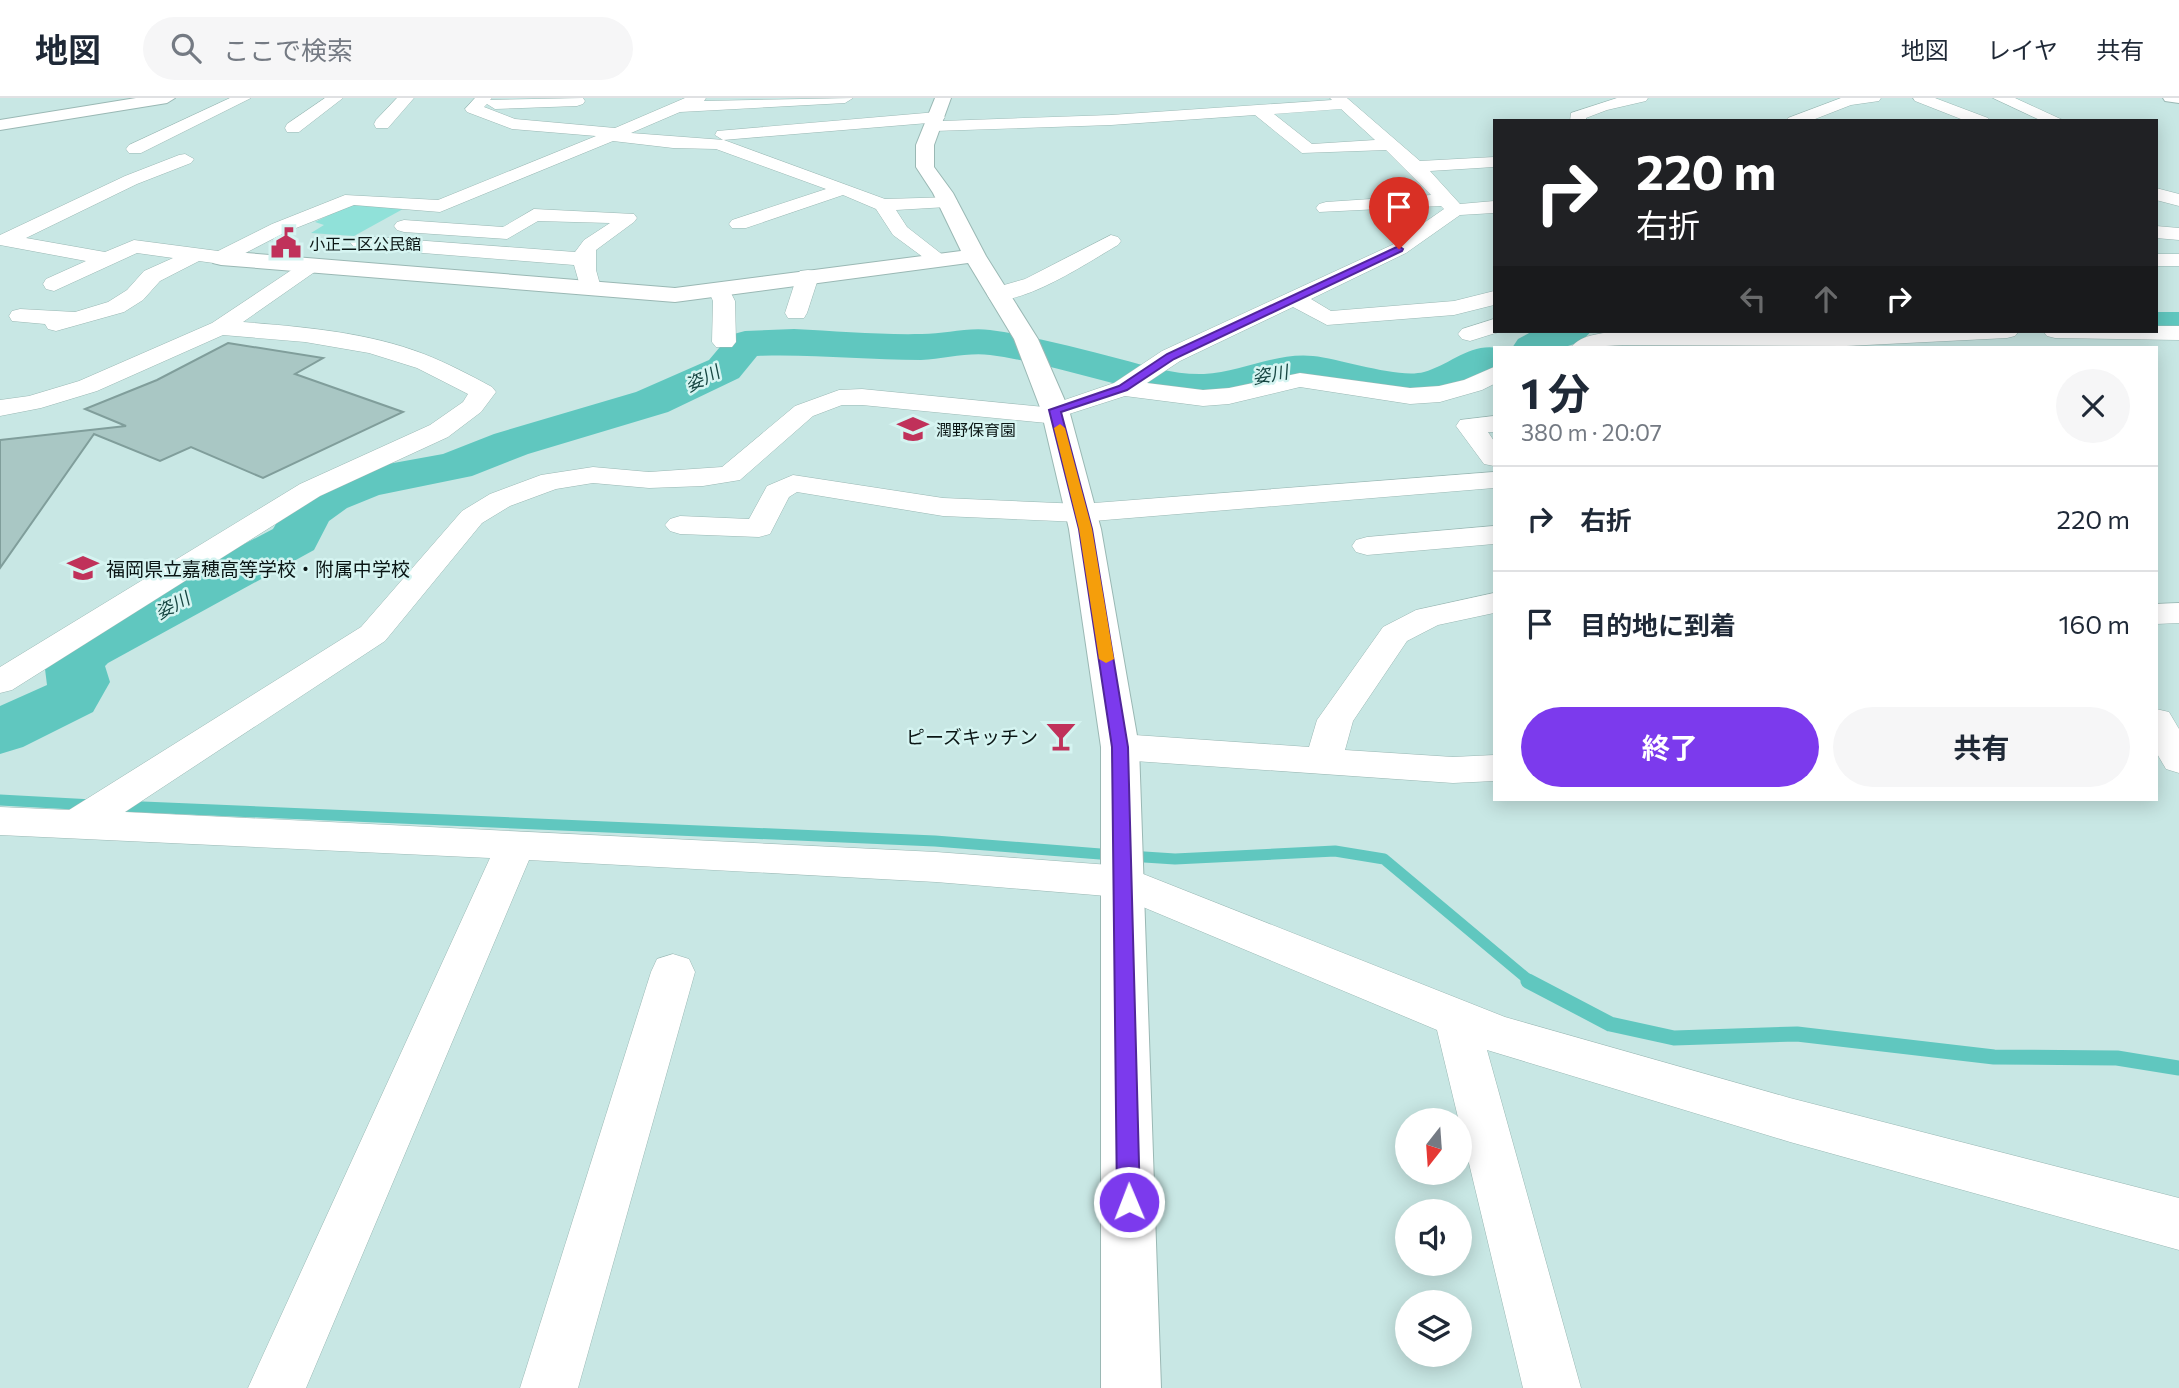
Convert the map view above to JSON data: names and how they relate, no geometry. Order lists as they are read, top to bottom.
{
  "water": ["姿川"],
  "places": {
    "public building": ["小正二区公民館"],
    "school or university": ["潤野保育園", "福岡県立嘉穂高等学校・附属中学校"],
    "bar": ["ピーズキッチン"]
  },
  "north": "bottom",
  "page": {
    "header": "地図",
    "search": "ここで検索",
    "nav": ["地図", "レイヤ", "共有"],
    "turn": ["220 m", "右折"],
    "heading": ["1 分", "380 m · 20:07"],
    "list": [
      {
        "name": "右折",
        "value": "220 m"
      },
      {
        "name": "目的地に到着",
        "value": "160 m"
      }
    ],
    "buttons": ["終了", "共有"]
  }
}
